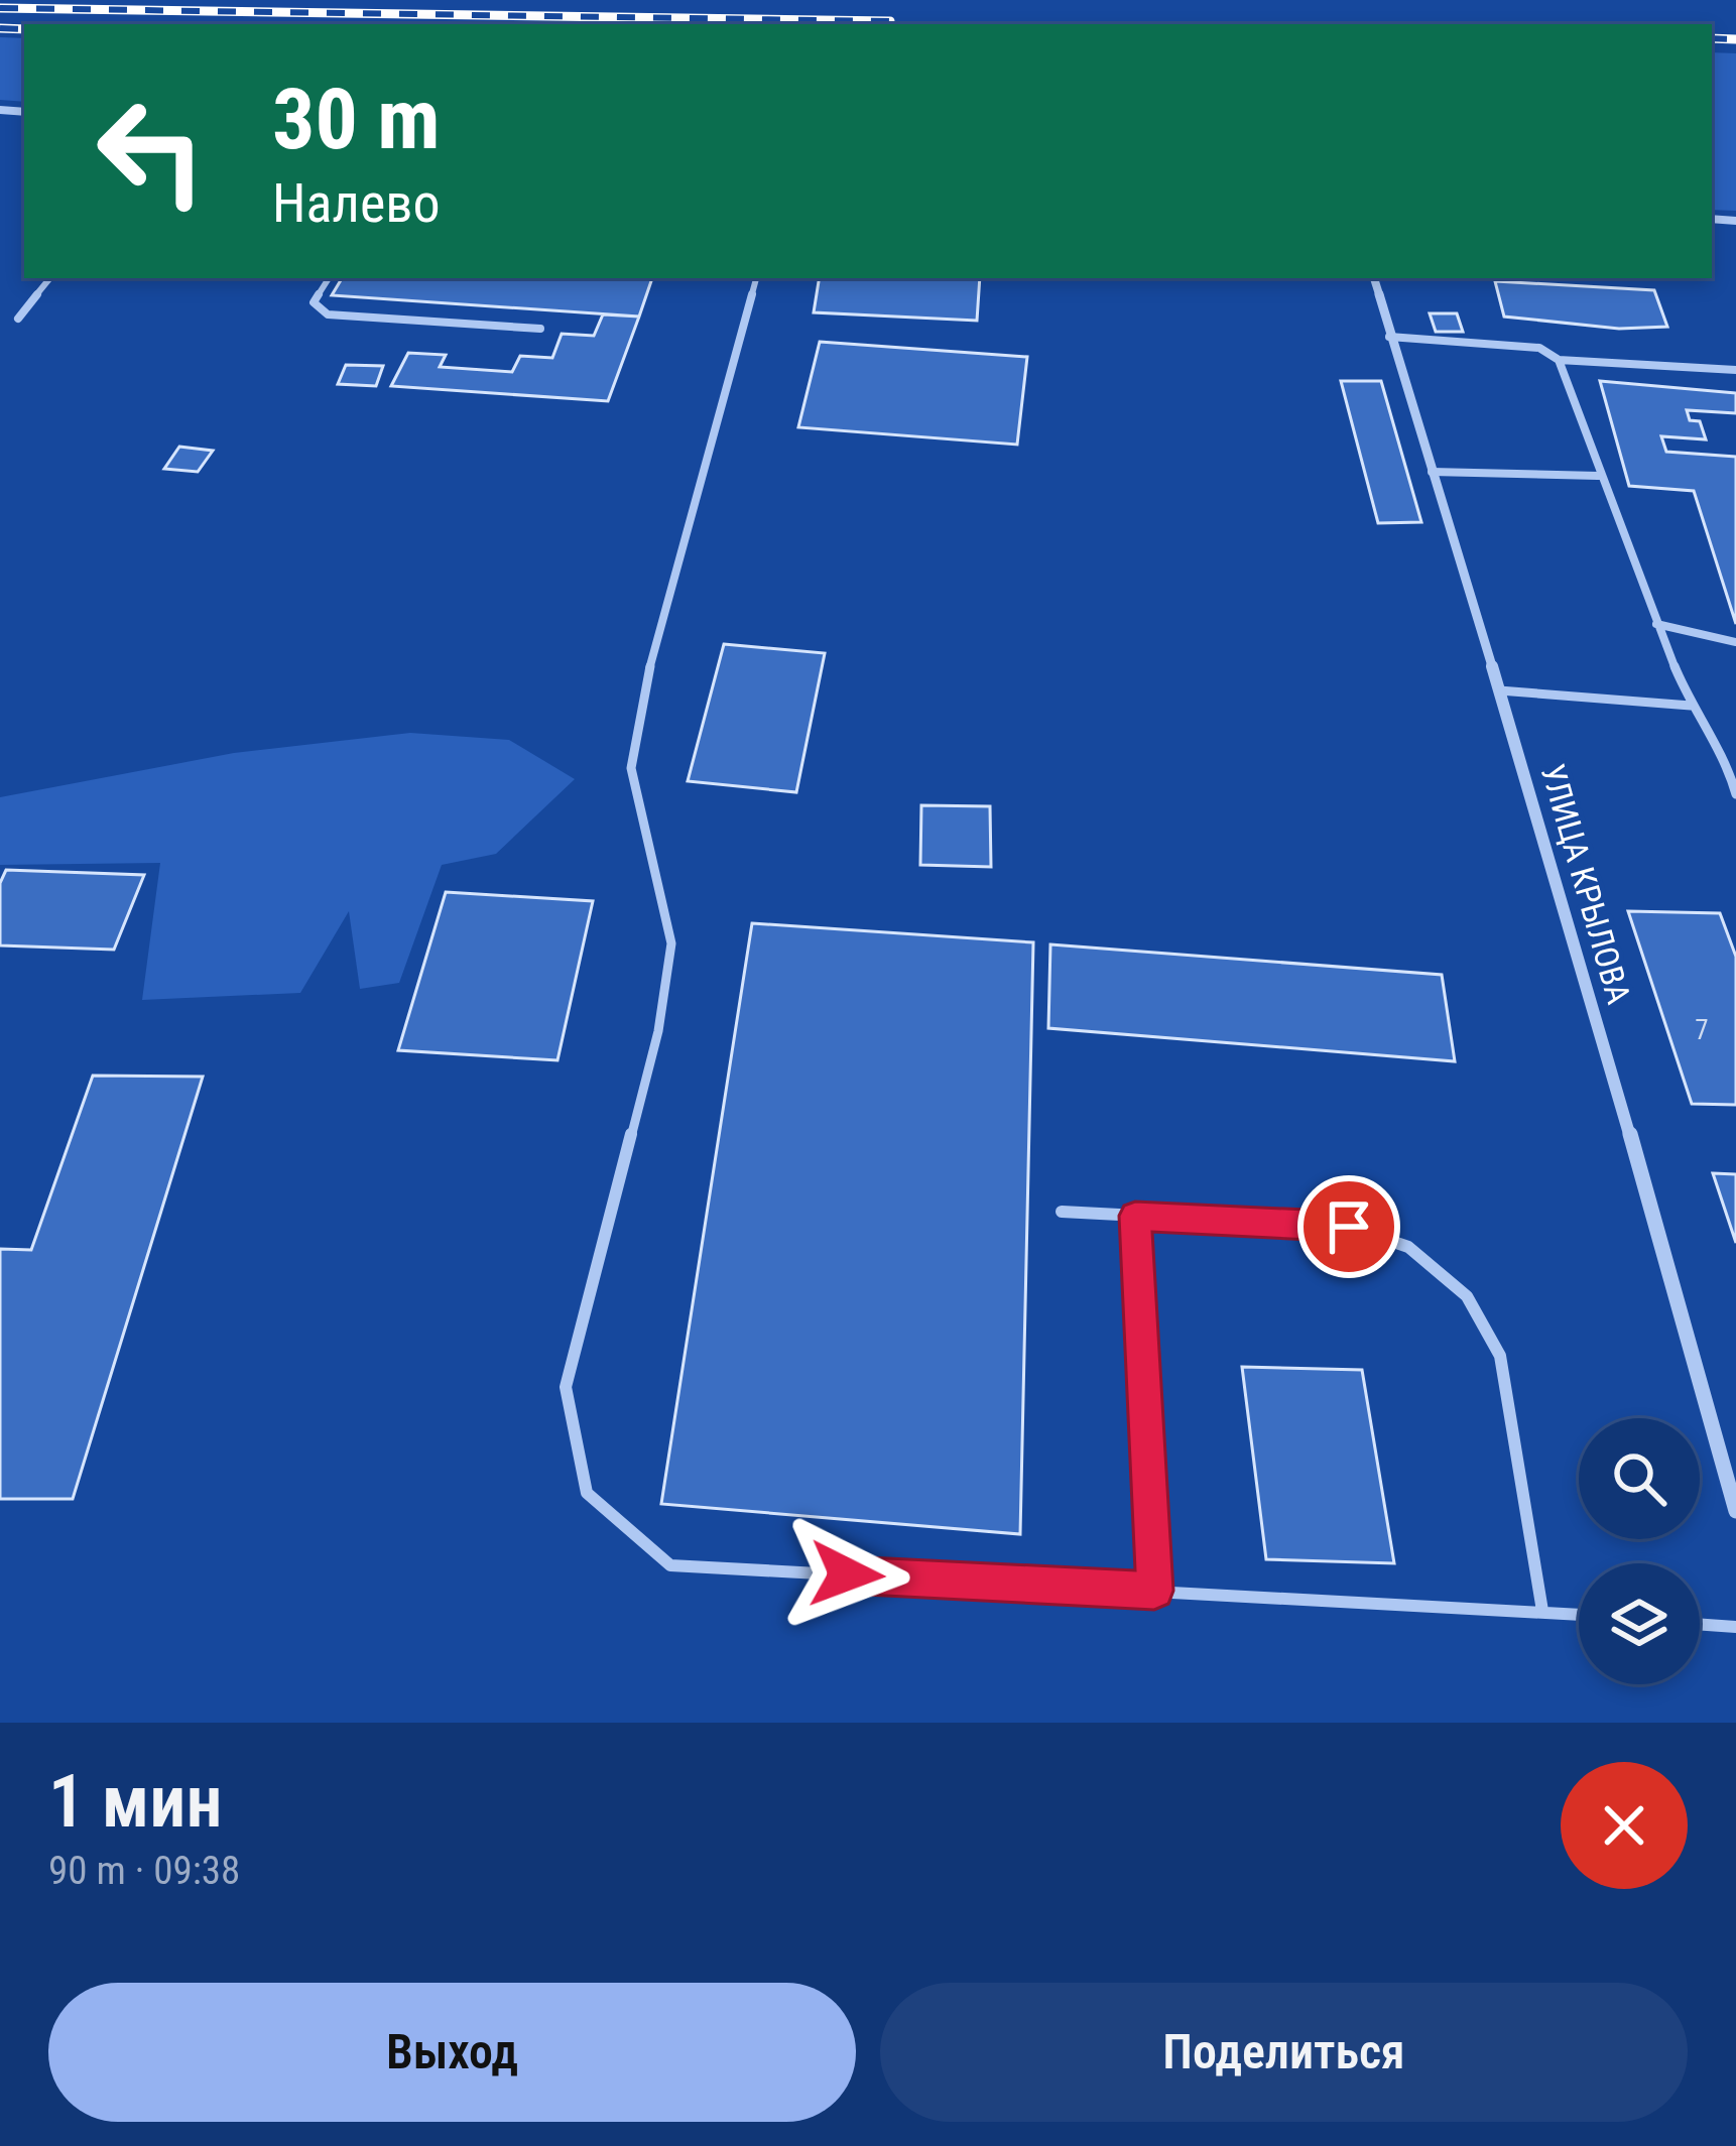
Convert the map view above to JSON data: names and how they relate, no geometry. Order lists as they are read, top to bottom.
{
  "streets": {
    "street": ["УЛИЦА КРЫЛОВА"]
  },
  "house_numbers": ["7"],
  "page": {
    "turn": ["30 m", "Налево"],
    "heading": ["1 мин", "90 m · 09:38"],
    "buttons": ["Выход", "Поделиться"]
  }
}
